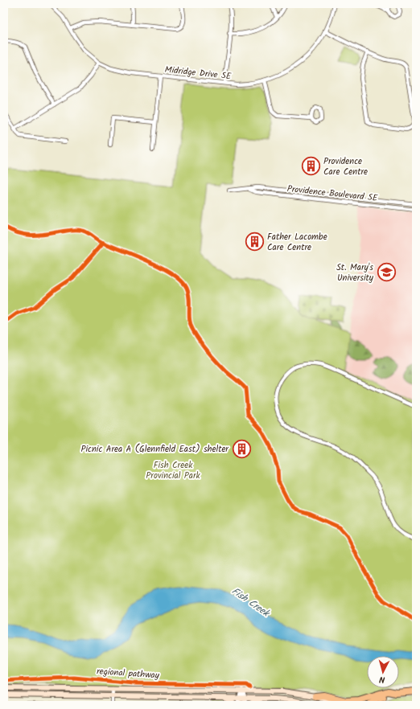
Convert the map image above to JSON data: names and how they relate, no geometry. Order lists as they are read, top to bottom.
{
  "streets": {
    "street": ["Midridge Drive SE", "Providence Boulevard SE"],
    "cycle path": ["regional pathway"]
  },
  "water": ["Fish Creek"],
  "parks": ["Fish Creek Provincial Park"],
  "places": {
    "building": ["Providence Care Centre", "Father Lacombe Care Centre", "Picnic Area A (Glennfield East) shelter"],
    "school or university": ["St. Mary's University"]
  },
  "north": "bottom"
}
